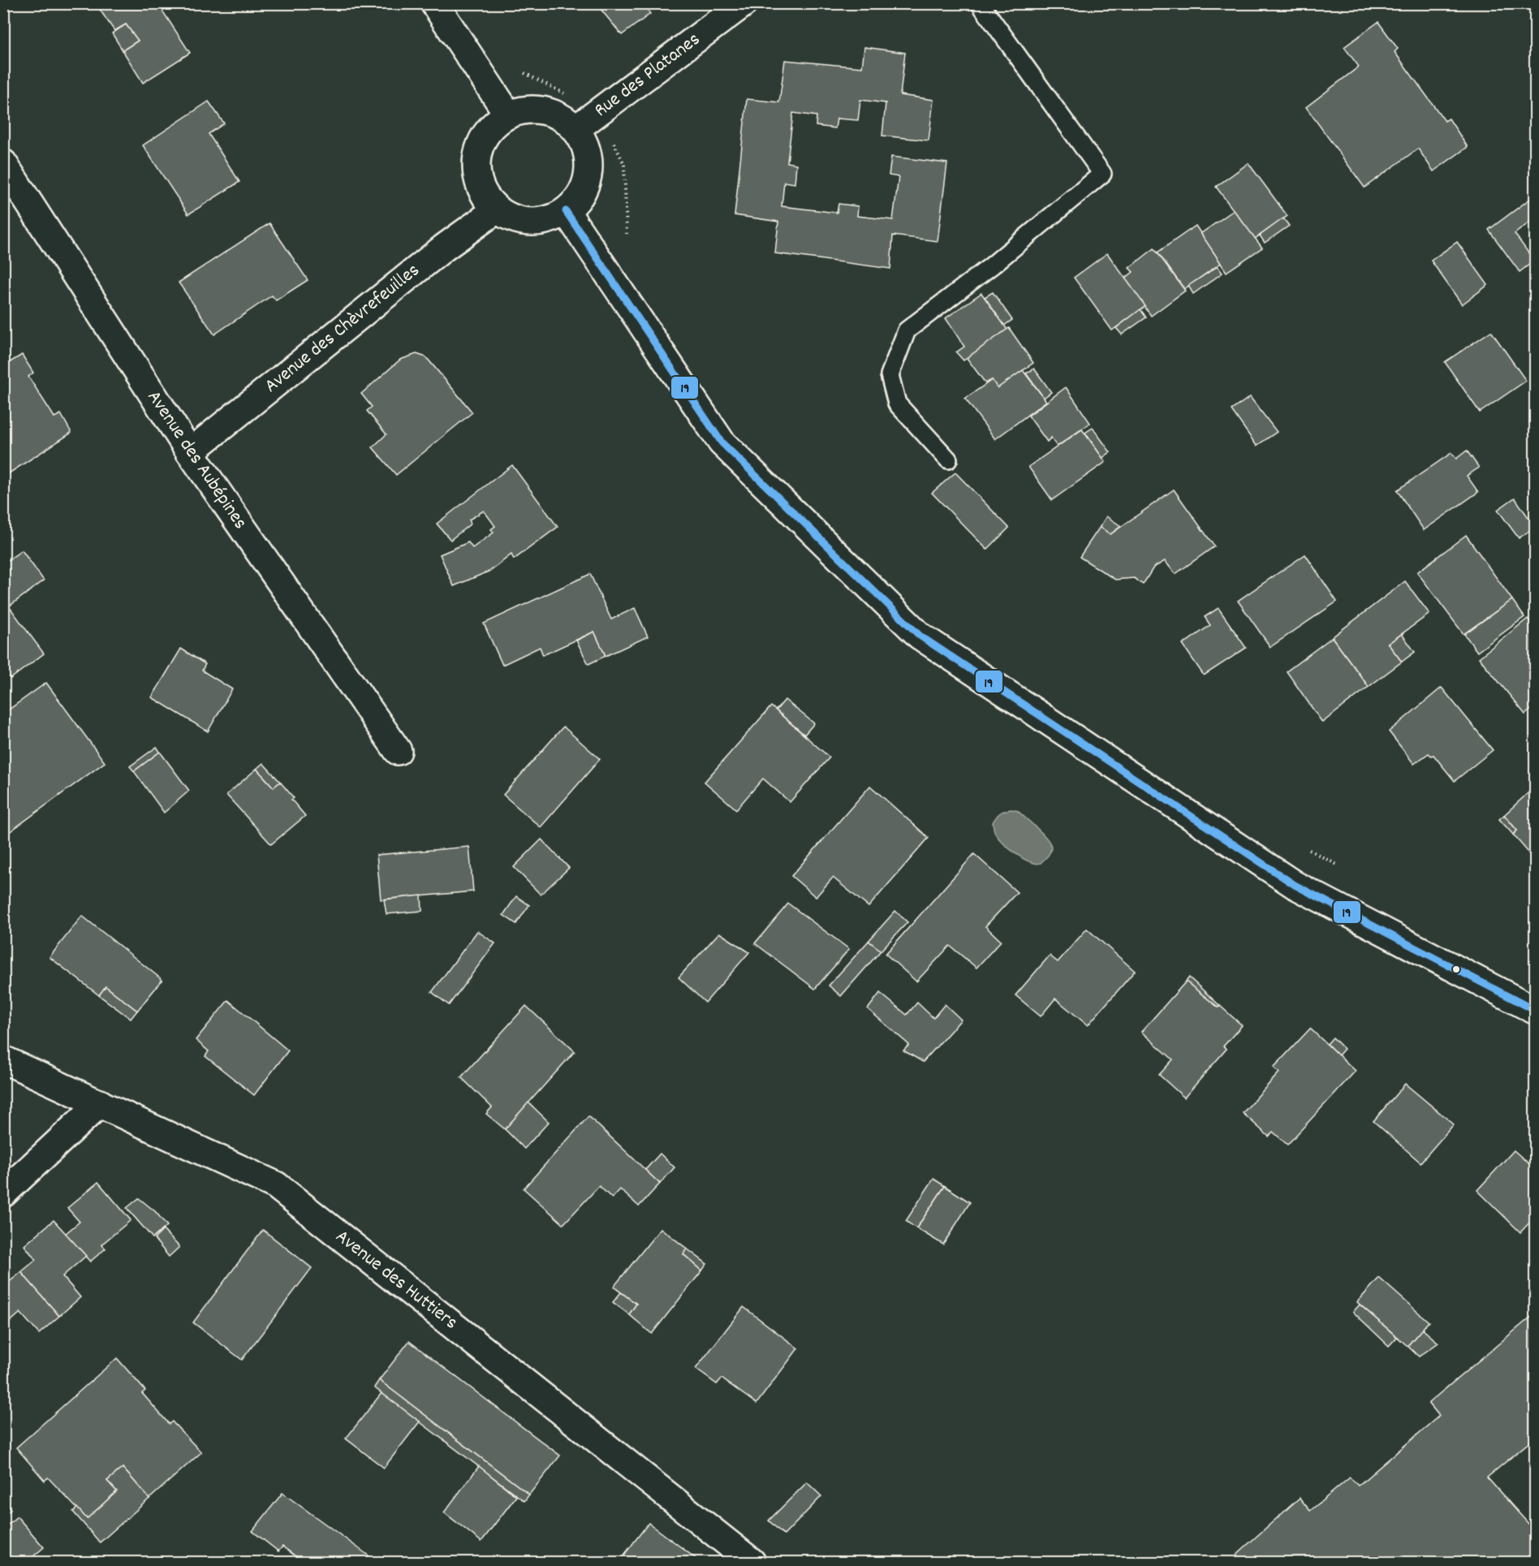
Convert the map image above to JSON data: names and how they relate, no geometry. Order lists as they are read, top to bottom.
{
  "streets": {
    "street": [
      "Rue des Platanes",
      "Avenue des Chèvrefeuilles",
      "Avenue des Aubépines",
      "Avenue des Huttiers"
    ]
  },
  "crossings": [
    ["Rue des Platanes", "Avenue des Chèvrefeuilles"],
    ["Avenue des Chèvrefeuilles", "Avenue des Aubépines"]
  ],
  "lines": ["transit line 19"]
}
